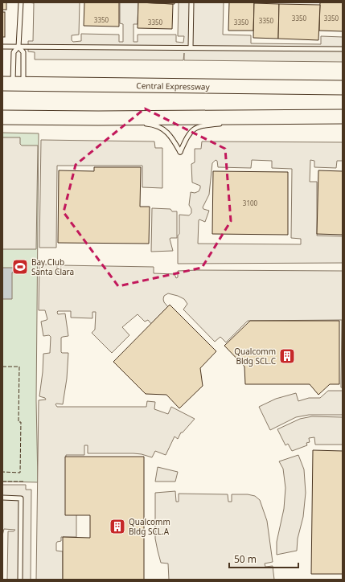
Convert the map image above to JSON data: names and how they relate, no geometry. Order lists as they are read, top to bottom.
{
  "streets": {
    "highway": ["Central Expressway"]
  },
  "places": {
    "sports": ["Bay Club Santa Clara"],
    "building": ["Qualcomm Bldg SCL.C", "Qualcomm Bldg SCL.A"]
  },
  "house_numbers": [
    "3350",
    "3350",
    "3350",
    "3350",
    "3350",
    "3350",
    "3100"
  ],
  "scale_bar": "50 m"
}
